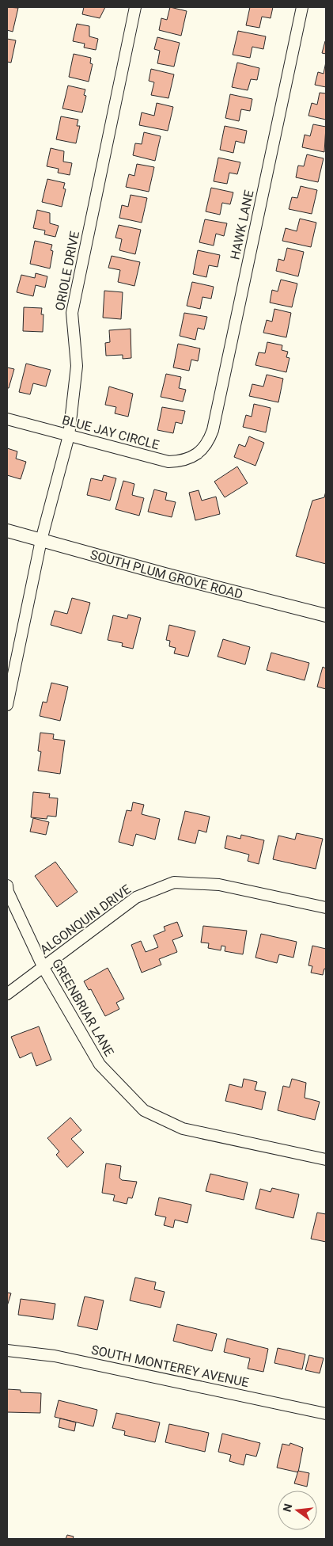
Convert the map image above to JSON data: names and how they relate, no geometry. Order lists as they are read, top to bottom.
{
  "streets": {
    "street": [
      "HAWK LANE",
      "ORIOLE DRIVE",
      "BLUE JAY CIRCLE",
      "SOUTH PLUM GROVE ROAD",
      "ALGONQUIN DRIVE",
      "GREENBRIAR LANE",
      "SOUTH MONTEREY AVENUE"
    ]
  },
  "crossings": [
    ["HAWK LANE", "BLUE JAY CIRCLE"],
    ["ORIOLE DRIVE", "BLUE JAY CIRCLE"],
    ["ORIOLE DRIVE", "SOUTH PLUM GROVE ROAD"],
    ["ALGONQUIN DRIVE", "GREENBRIAR LANE"]
  ],
  "north": "left"
}
